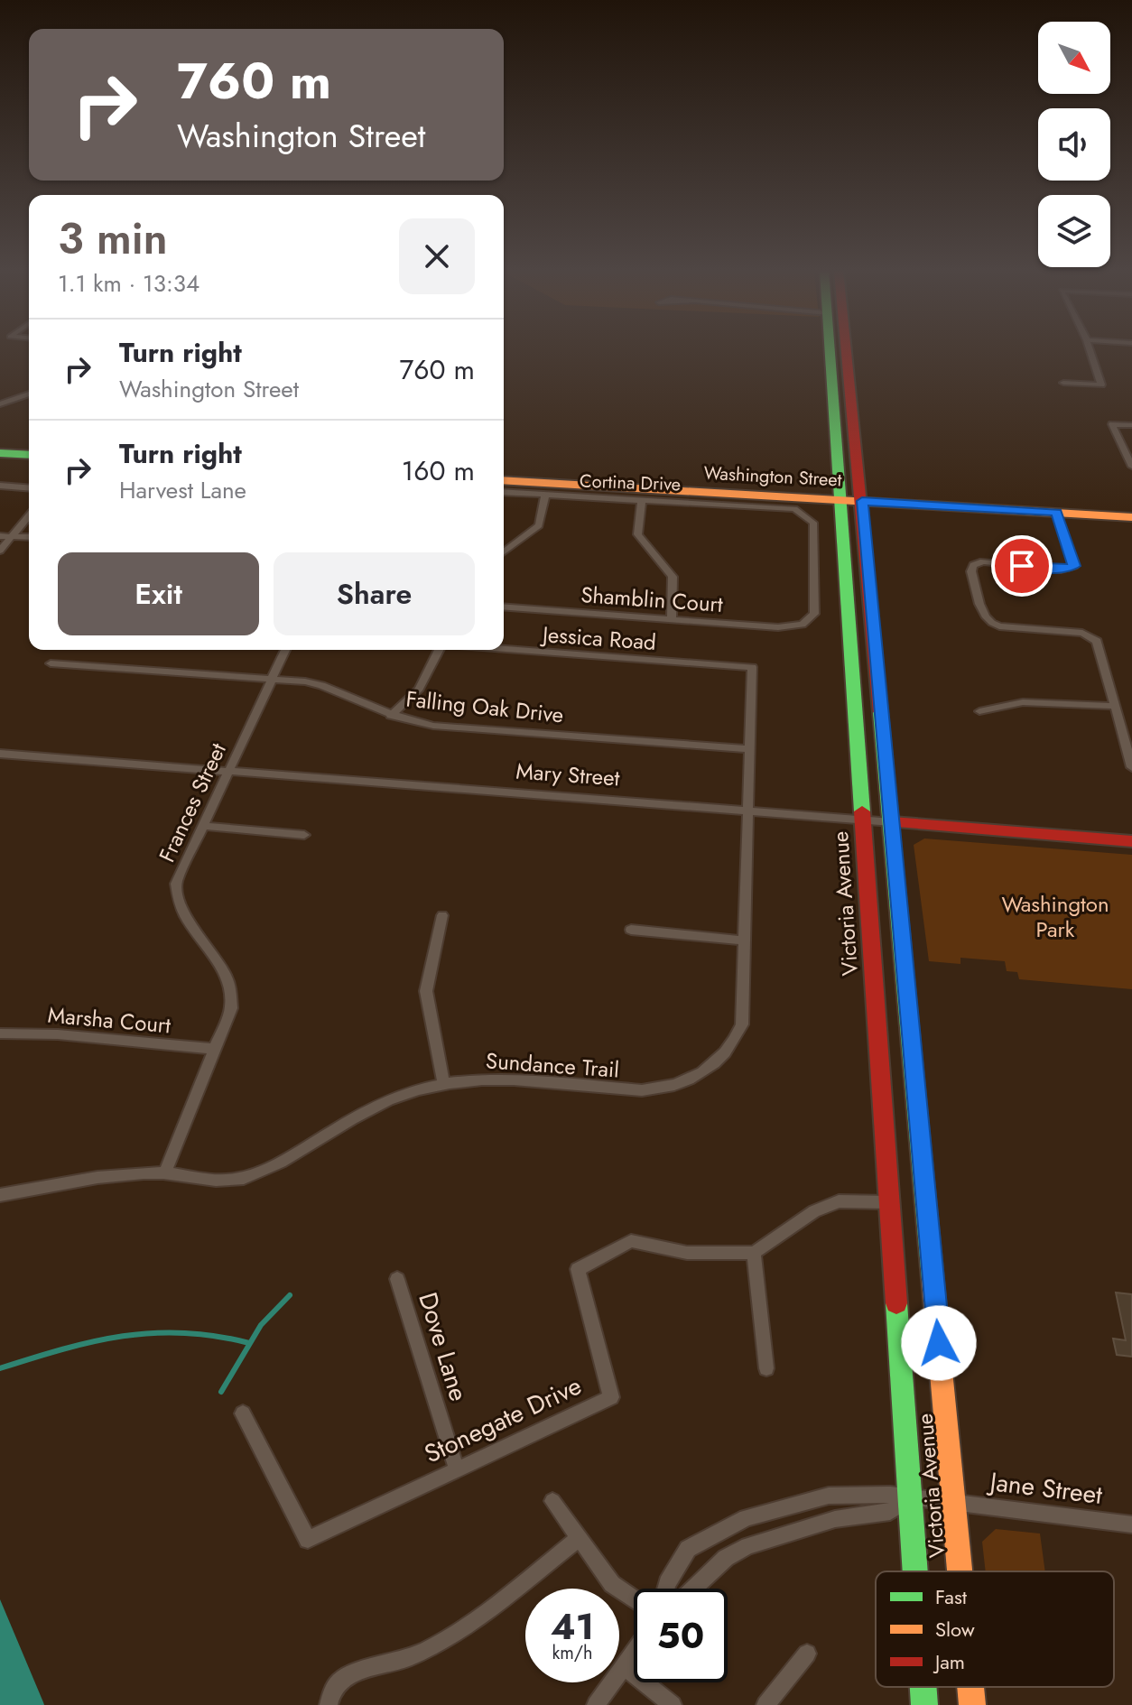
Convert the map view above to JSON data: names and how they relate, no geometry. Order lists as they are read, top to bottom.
{
  "streets": {
    "main road": ["Washington Street", "Mary Street", "Victoria Avenue"],
    "street": [
      "Cortina Drive",
      "Shamblin Court",
      "Jessica Road",
      "Falling Oak Drive",
      "Frances Street",
      "Marsha Court",
      "Sundance Trail",
      "Dove Lane",
      "Stonegate Drive",
      "Jane Street"
    ]
  },
  "crossings": [
    ["Washington Street", "Cortina Drive"],
    ["Washington Street", "Victoria Avenue"],
    ["Cortina Drive", "Shamblin Court"],
    ["Jessica Road", "Sundance Trail"],
    ["Falling Oak Drive", "Frances Street"],
    ["Falling Oak Drive", "Sundance Trail"],
    ["Mary Street", "Frances Street"],
    ["Mary Street", "Victoria Avenue"],
    ["Mary Street", "Sundance Trail"],
    ["Frances Street", "Marsha Court"],
    ["Frances Street", "Sundance Trail"],
    ["Victoria Avenue", "Jane Street"],
    ["Dove Lane", "Stonegate Drive"]
  ],
  "parks": ["Washington Park"],
  "legend": ["Fast", "Slow", "Jam"],
  "north": "bottom right",
  "page": {
    "turn": ["760 m", "Washington Street"],
    "heading": ["3 min", "1.1 km · 13:34"],
    "list": [
      {
        "name": "Turn right",
        "note": "Washington Street",
        "value": "760 m"
      },
      {
        "name": "Turn right",
        "note": "Harvest Lane",
        "value": "160 m"
      }
    ],
    "buttons": ["Exit", "Share"],
    "speed": "41 km/h",
    "limit": "50"
  }
}
